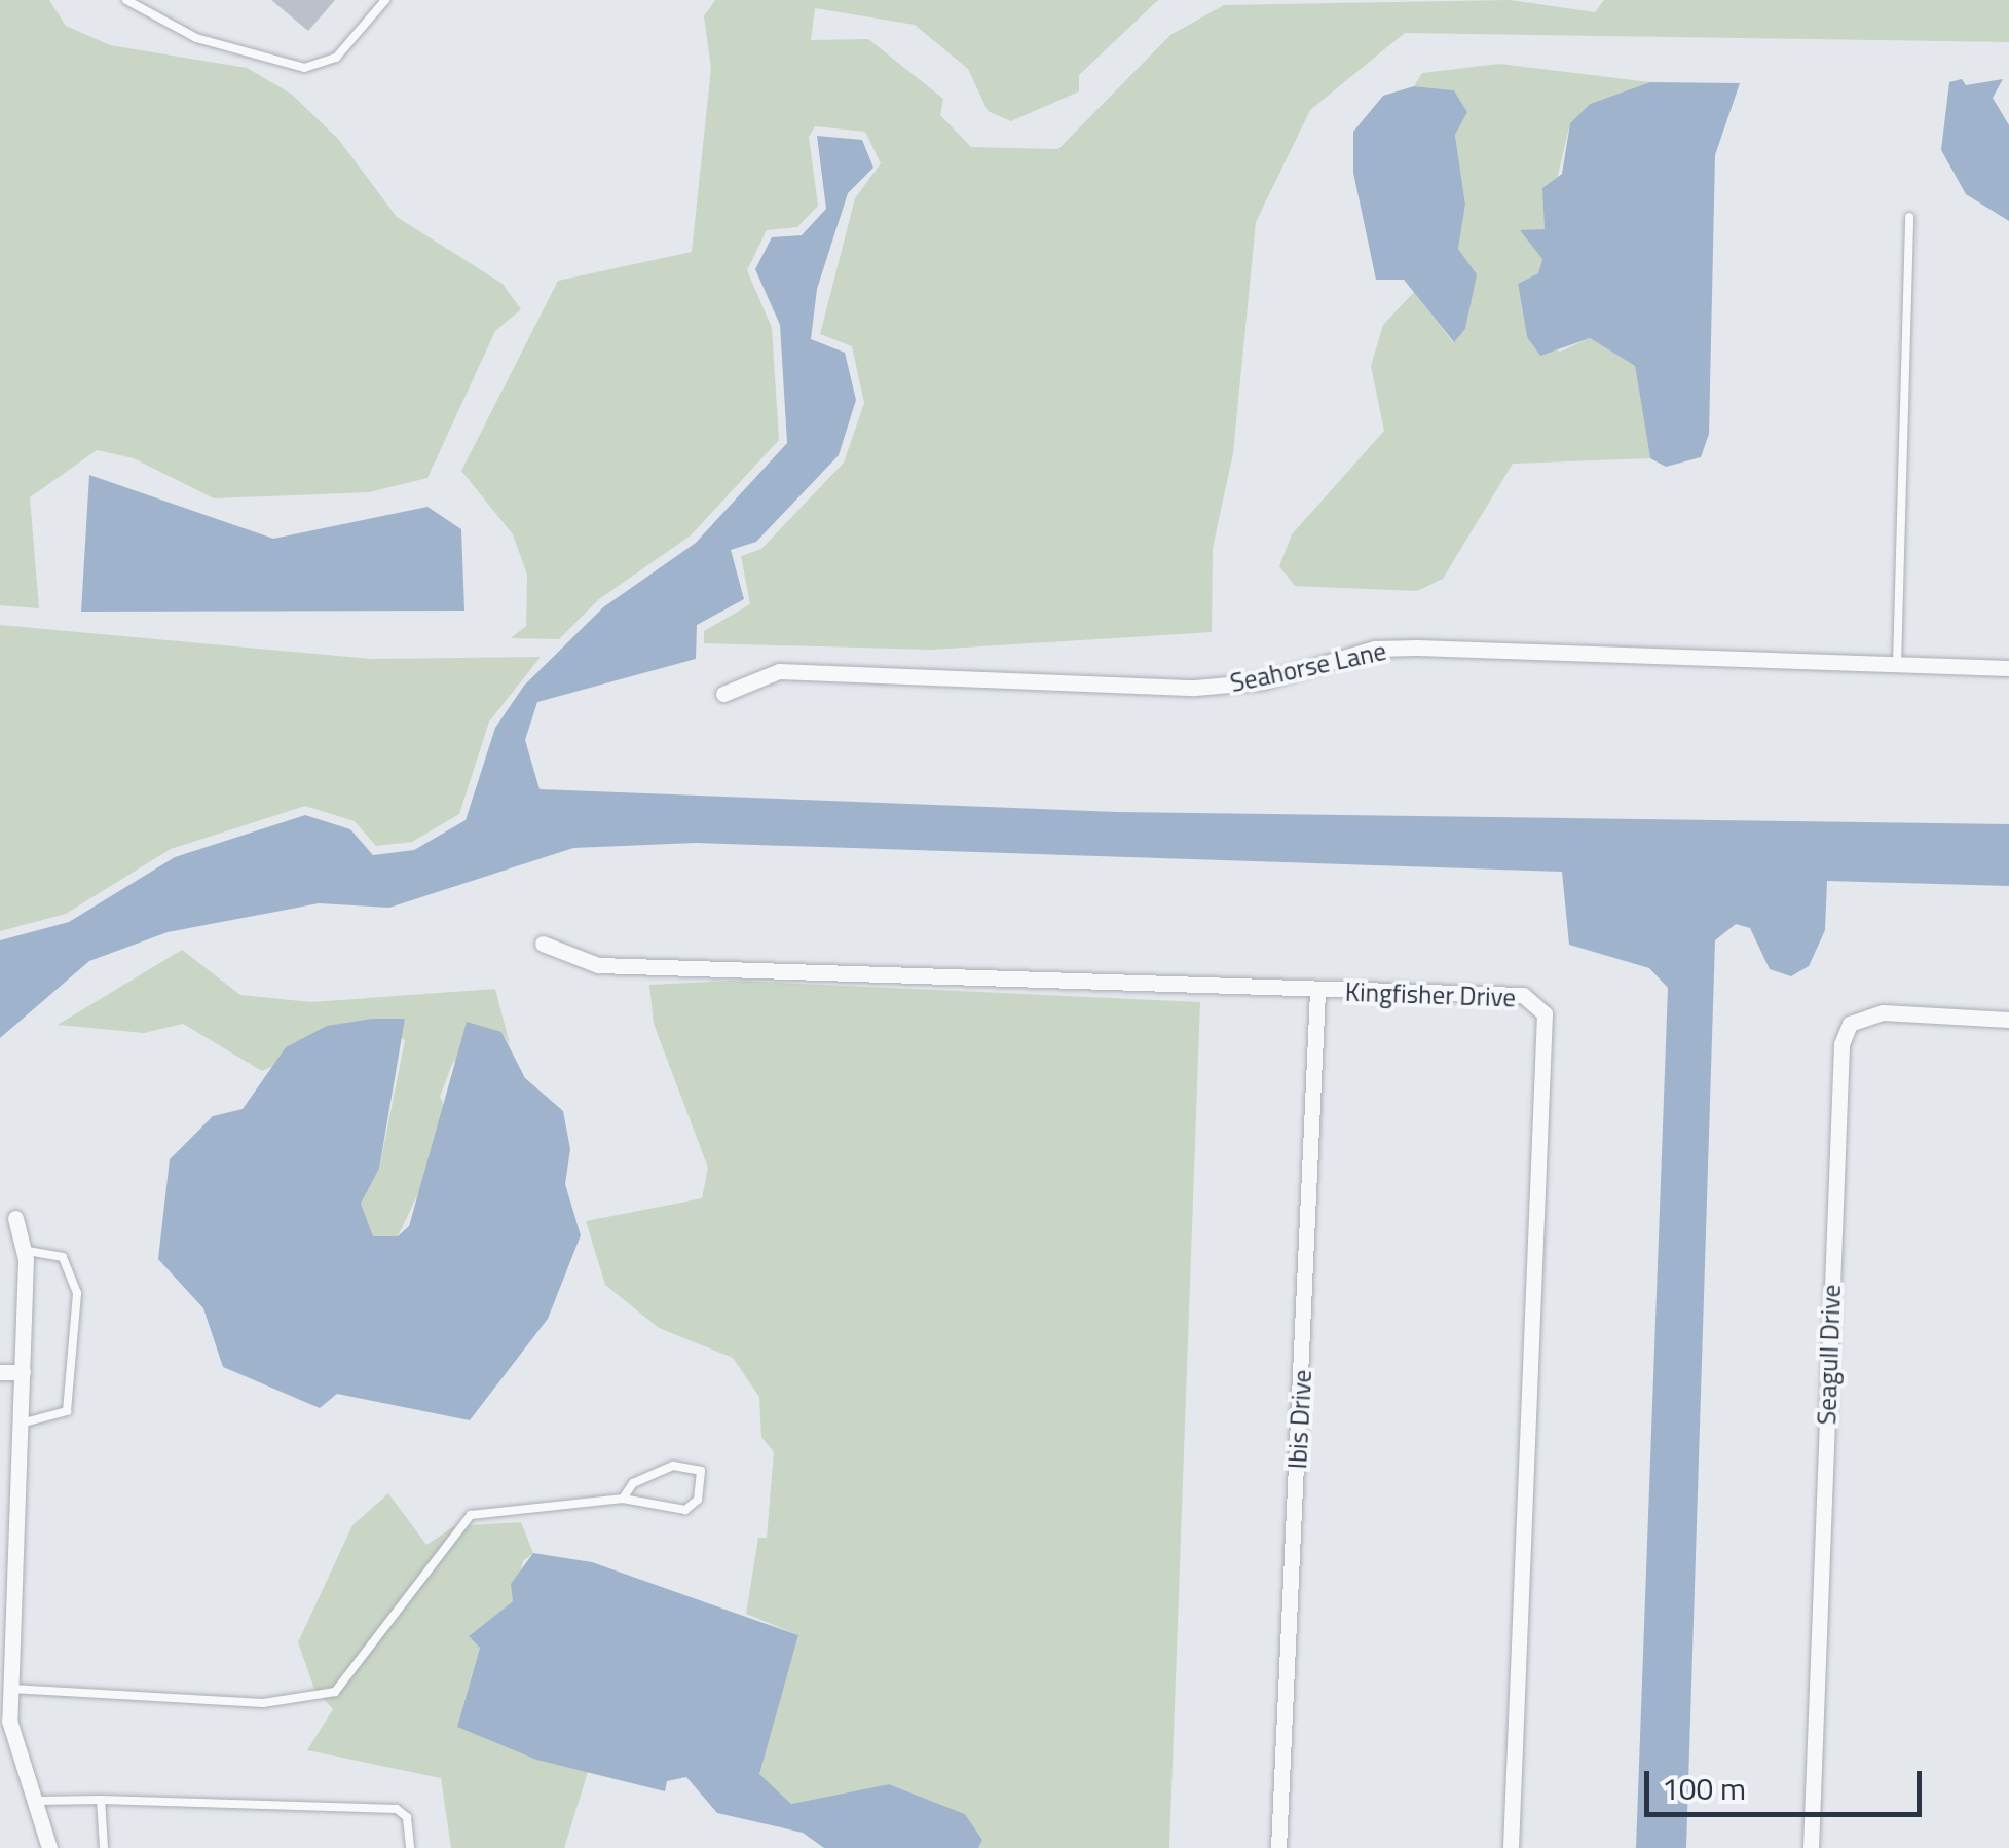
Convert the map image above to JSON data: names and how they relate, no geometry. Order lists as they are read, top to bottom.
{
  "streets": {
    "street": [
      "Seahorse Lane",
      "Kingfisher Drive",
      "Seagull Drive",
      "Ibis Drive"
    ]
  },
  "crossings": [
    ["Kingfisher Drive", "Ibis Drive"]
  ],
  "scale_bar": "100 m"
}
